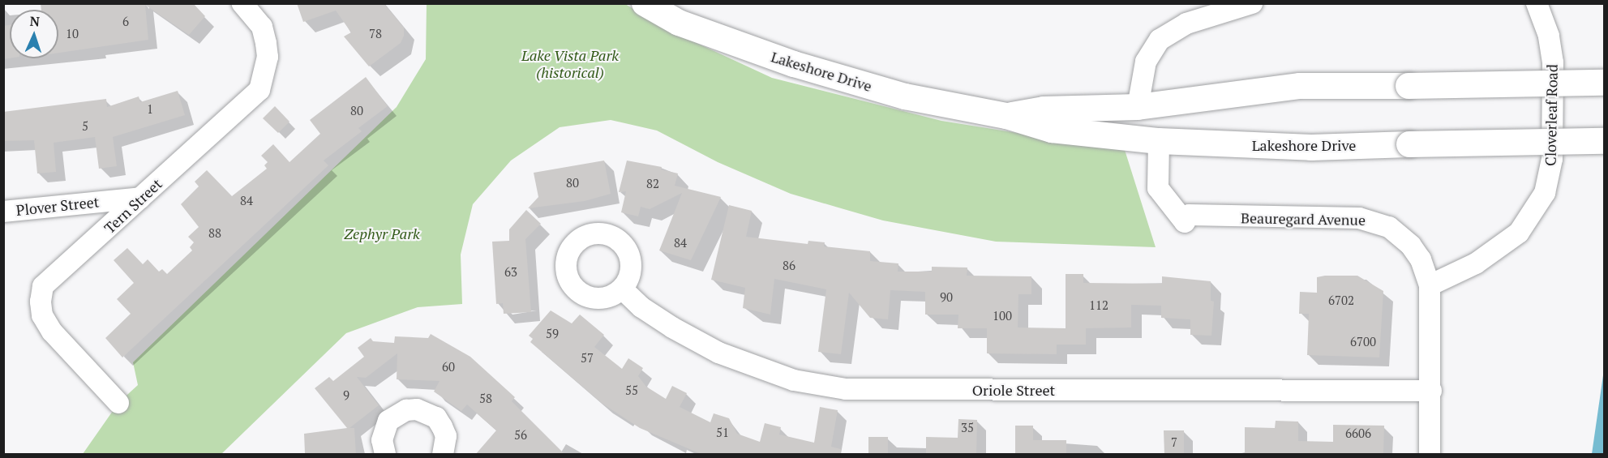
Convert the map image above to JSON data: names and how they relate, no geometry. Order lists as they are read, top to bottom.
{
  "streets": {
    "street": [
      "Lakeshore Drive",
      "Cloverleaf Road",
      "Plover Street",
      "Tern Street",
      "Beauregard Avenue",
      "Oriole Street"
    ]
  },
  "crossings": [
    ["Lakeshore Drive", "Beauregard Avenue"],
    ["Cloverleaf Road", "Beauregard Avenue"],
    ["Plover Street", "Tern Street"],
    ["Beauregard Avenue", "Oriole Street"]
  ],
  "parks": ["Lake Vista Park (historical)", "Zephyr Park"],
  "house_numbers": [
    "6",
    "10",
    "78",
    "1",
    "80",
    "5",
    "80",
    "82",
    "84",
    "88",
    "84",
    "86",
    "63",
    "90",
    "6702",
    "112",
    "100",
    "59",
    "6700",
    "57",
    "60",
    "55",
    "9",
    "58",
    "35",
    "51",
    "6606",
    "56",
    "7"
  ],
  "north": "top"
}
